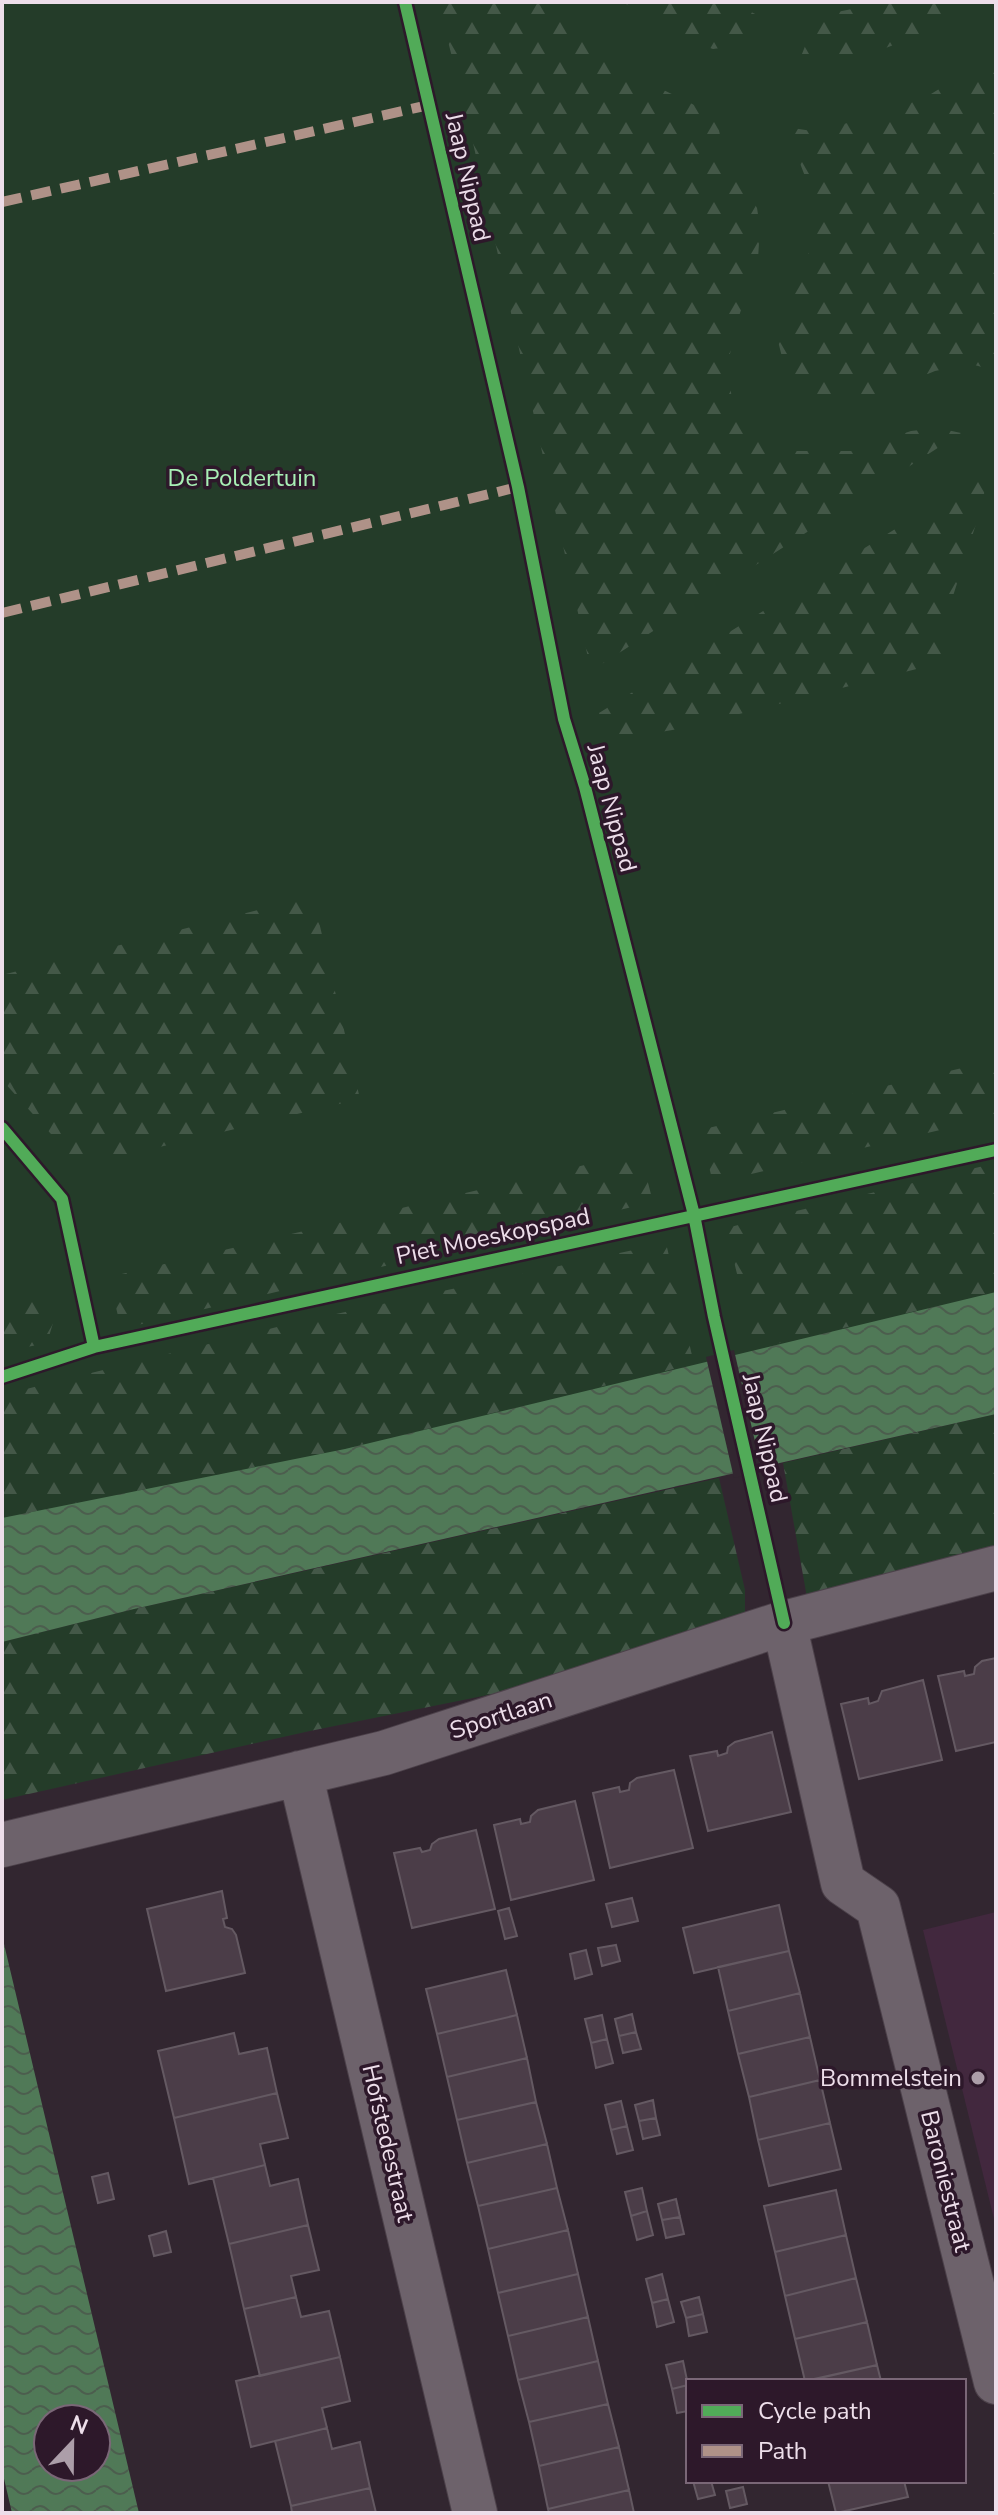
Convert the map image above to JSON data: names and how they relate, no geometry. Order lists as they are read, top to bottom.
{
  "streets": {
    "street": ["Sportlaan", "Hofstedestraat", "Baroniestraat"],
    "cycle path": ["Jaap Nippad", "Piet Moeskopspad"]
  },
  "crossings": [
    ["Sportlaan", "Hofstedestraat"],
    ["Sportlaan", "Baroniestraat"]
  ],
  "parks": ["De Poldertuin"],
  "places": ["Bommelstein"],
  "legend": ["Cycle path", "Path"],
  "north": "top"
}
